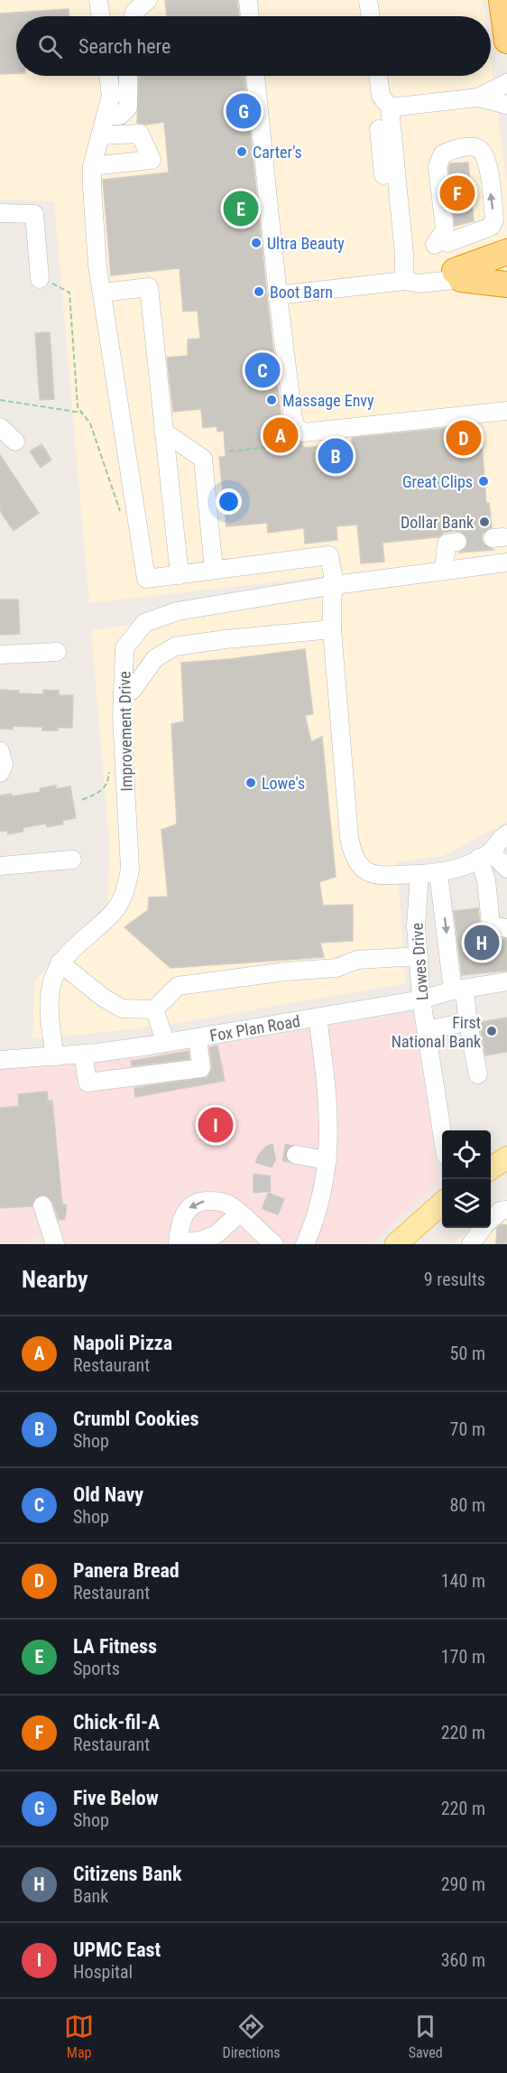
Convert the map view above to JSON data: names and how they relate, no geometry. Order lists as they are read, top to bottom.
{
  "streets": {
    "lane": ["Improvement Drive", "Lowes Drive", "Fox Plan Road"]
  },
  "crossings": [
    ["Improvement Drive", "Fox Plan Road"],
    ["Lowes Drive", "Fox Plan Road"]
  ],
  "places": [
    "Carter's",
    "Ultra Beauty",
    "Boot Barn",
    "Massage Envy",
    "Great Clips",
    "Dollar Bank",
    "Lowe's",
    "First National Bank"
  ],
  "page": {
    "search": "Search here",
    "pins": [
      "G",
      "F",
      "E",
      "C",
      "A",
      "D",
      "B",
      "H",
      "I"
    ],
    "heading": ["Nearby", "9 results"],
    "list": [
      {
        "mark": "A",
        "name": "Napoli Pizza",
        "note": "Restaurant",
        "value": "50 m"
      },
      {
        "mark": "B",
        "name": "Crumbl Cookies",
        "note": "Shop",
        "value": "70 m"
      },
      {
        "mark": "C",
        "name": "Old Navy",
        "note": "Shop",
        "value": "80 m"
      },
      {
        "mark": "D",
        "name": "Panera Bread",
        "note": "Restaurant",
        "value": "140 m"
      },
      {
        "mark": "E",
        "name": "LA Fitness",
        "note": "Sports",
        "value": "170 m"
      },
      {
        "mark": "F",
        "name": "Chick-fil-A",
        "note": "Restaurant",
        "value": "220 m"
      },
      {
        "mark": "G",
        "name": "Five Below",
        "note": "Shop",
        "value": "220 m"
      },
      {
        "mark": "H",
        "name": "Citizens Bank",
        "note": "Bank",
        "value": "290 m"
      },
      {
        "mark": "I",
        "name": "UPMC East",
        "note": "Hospital",
        "value": "360 m"
      }
    ],
    "nav": ["Map", "Directions", "Saved"]
  }
}
